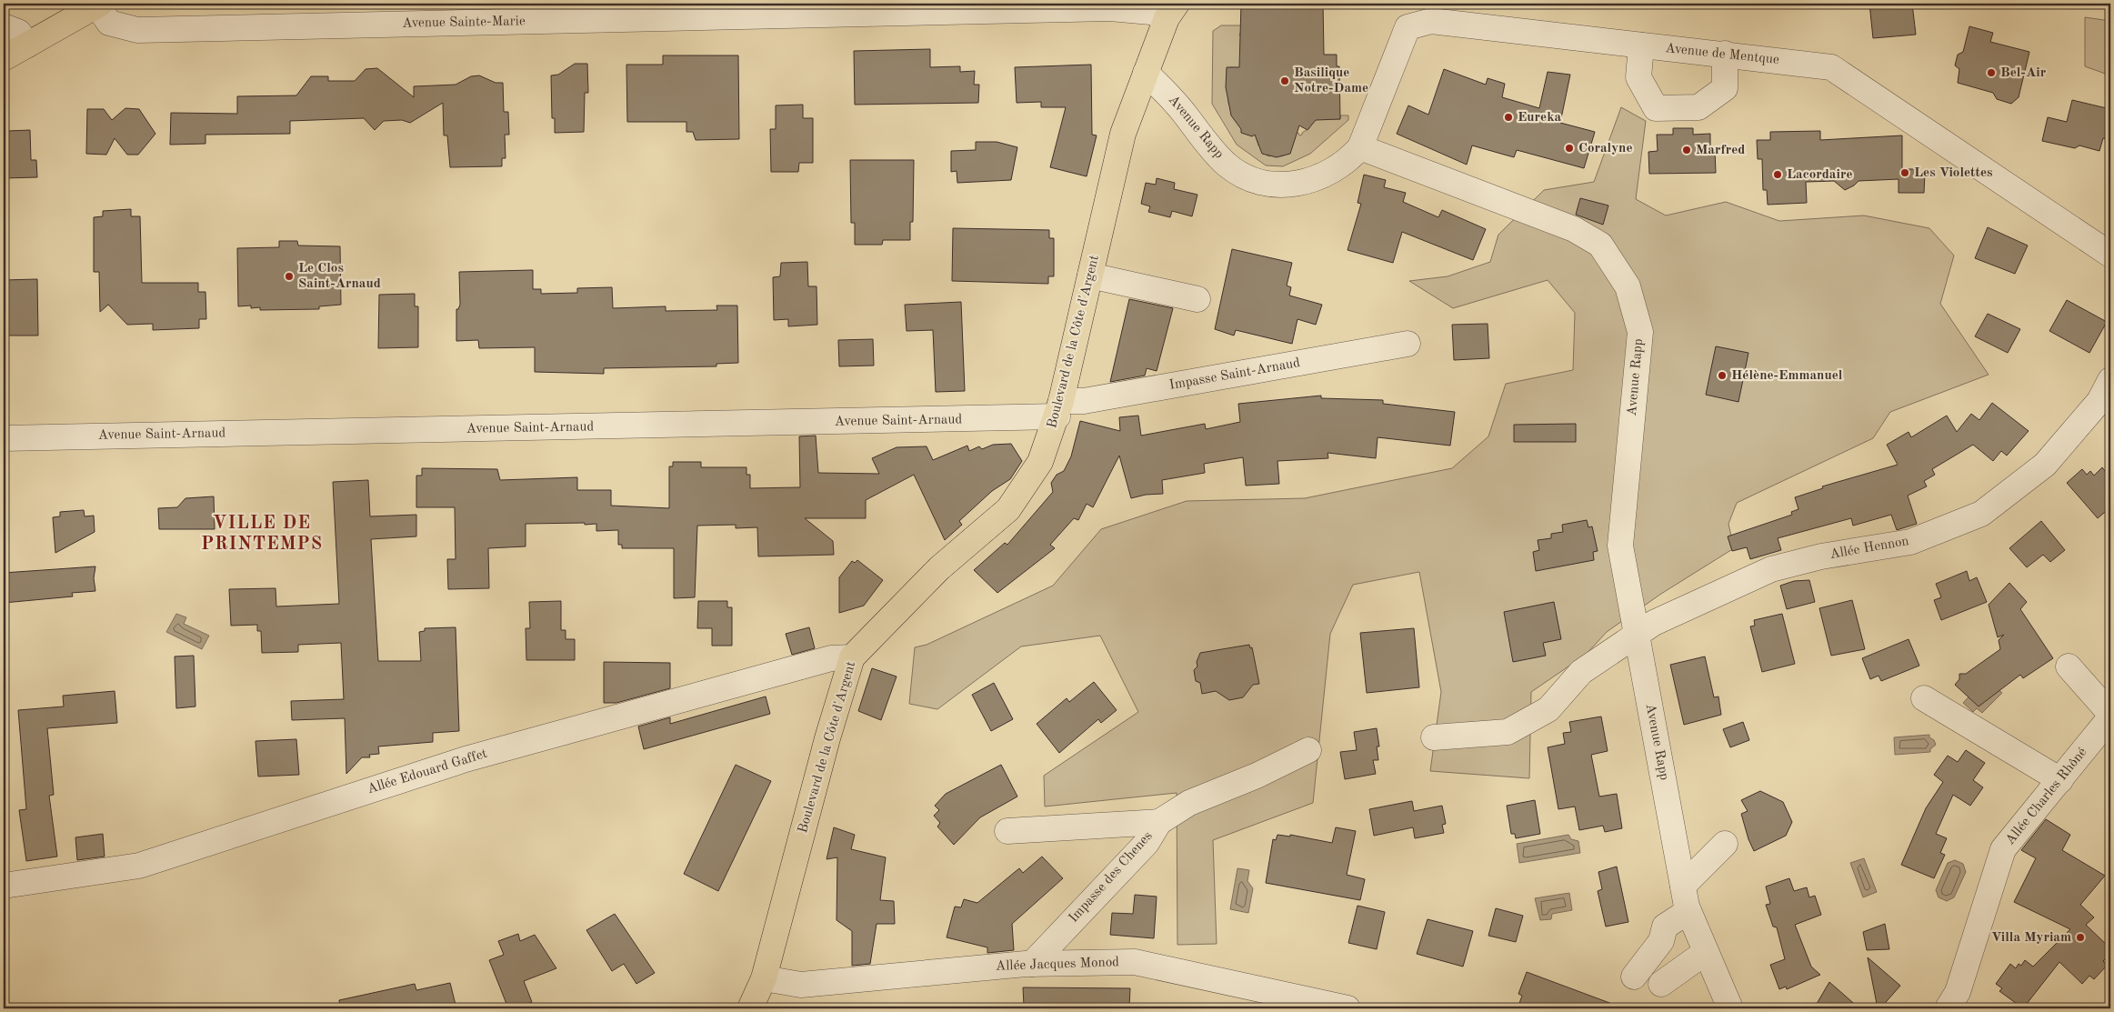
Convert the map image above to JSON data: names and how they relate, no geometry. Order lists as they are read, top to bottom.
{
  "streets": {
    "main road": ["Boulevard de la Côte d'Argent"],
    "street": [
      "Avenue Sainte-Marie",
      "Avenue de Mentque",
      "Avenue Rapp",
      "Impasse Saint-Arnaud",
      "Avenue Saint-Arnaud",
      "Allée Hennon",
      "Allée Edouard Gaffet",
      "Allée Charles Rhôné",
      "Impasse des Chenes",
      "Allée Jacques Monod"
    ]
  },
  "crossings": [
    ["Avenue Sainte-Marie", "Boulevard de la Côte d'Argent"],
    ["Avenue de Mentque", "Avenue Rapp"],
    ["Avenue Rapp", "Boulevard de la Côte d'Argent"],
    ["Avenue Rapp", "Allée Hennon"],
    ["Boulevard de la Côte d'Argent", "Impasse Saint-Arnaud"],
    ["Boulevard de la Côte d'Argent", "Avenue Saint-Arnaud"],
    ["Boulevard de la Côte d'Argent", "Allée Edouard Gaffet"],
    ["Boulevard de la Côte d'Argent", "Allée Jacques Monod"],
    ["Impasse Saint-Arnaud", "Avenue Saint-Arnaud"],
    ["Impasse des Chenes", "Allée Jacques Monod"]
  ],
  "districts": ["VILLE DE PRINTEMPS"],
  "places": [
    "Bel-Air",
    "Basilique Notre-Dame",
    "Eureka",
    "Coralyne",
    "Marfred",
    "Les Violettes",
    "Lacordaire",
    "Le Clos Saint-Arnaud",
    "Hélène-Emmanuel",
    "Villa Myriam"
  ]
}
